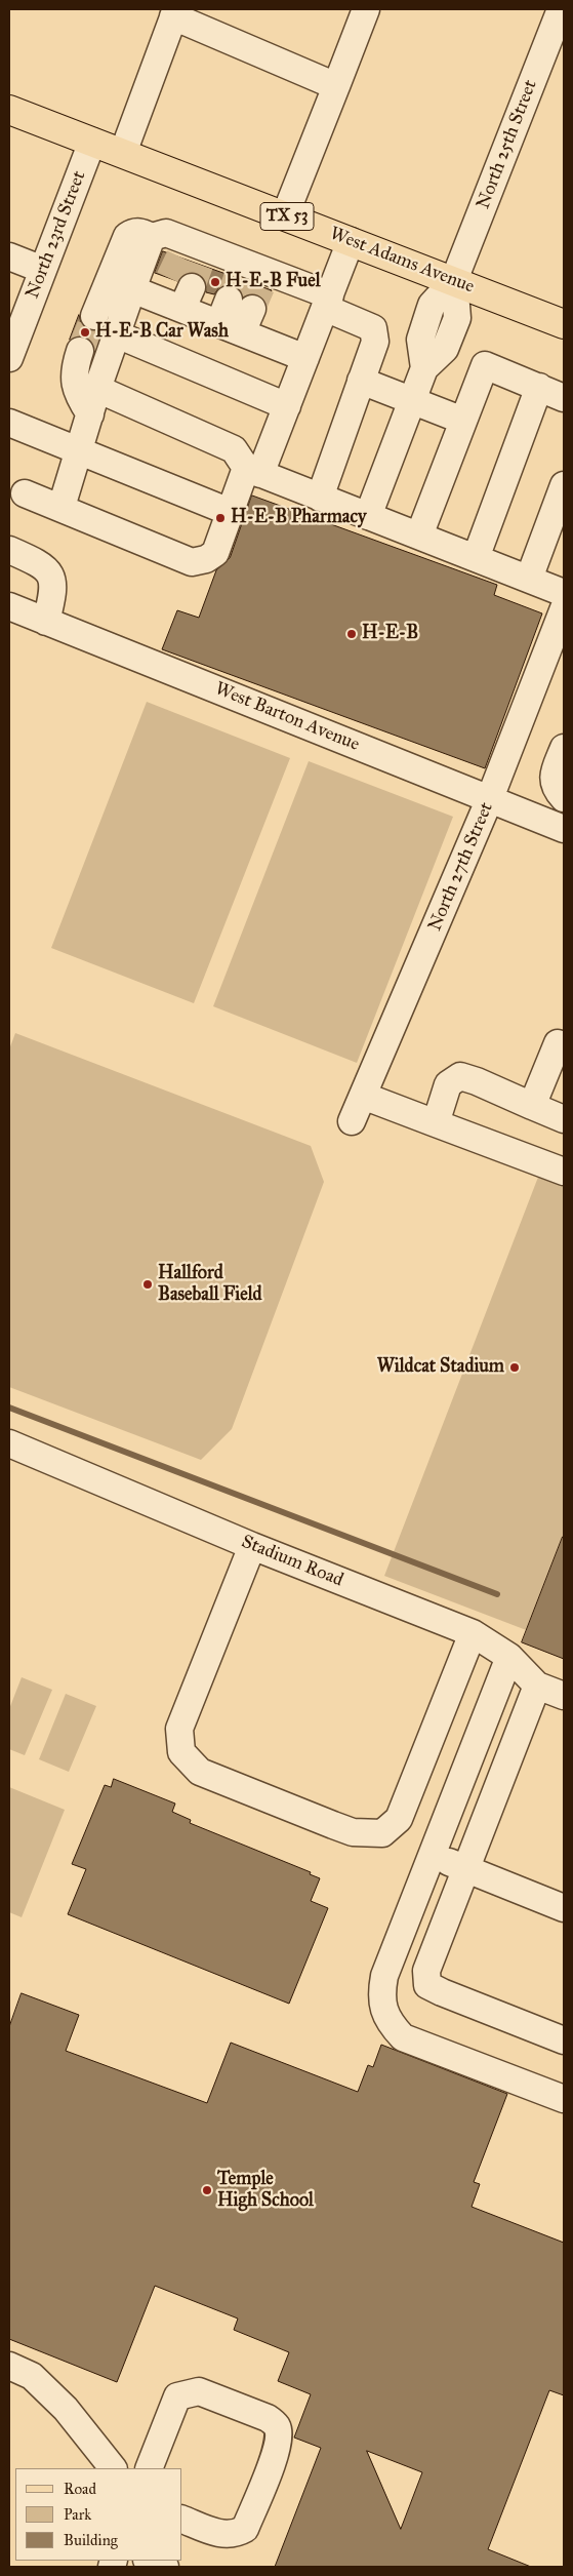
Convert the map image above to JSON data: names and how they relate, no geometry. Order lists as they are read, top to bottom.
{
  "streets": {
    "main road": ["TX 53", "West Adams Avenue"],
    "street": [
      "North 25th Street",
      "North 23rd Street",
      "West Barton Avenue",
      "North 27th Street",
      "Stadium Road"
    ]
  },
  "crossings": [
    ["North 25th Street", "West Adams Avenue"],
    ["North 23rd Street", "West Adams Avenue"],
    ["West Barton Avenue", "North 27th Street"]
  ],
  "places": [
    "H-E-B Fuel",
    "H-E-B Car Wash",
    "H-E-B Pharmacy",
    "H-E-B",
    "Hallford Baseball Field",
    "Wildcat Stadium",
    "Temple High School"
  ],
  "legend": ["Road", "Park", "Building"]
}
